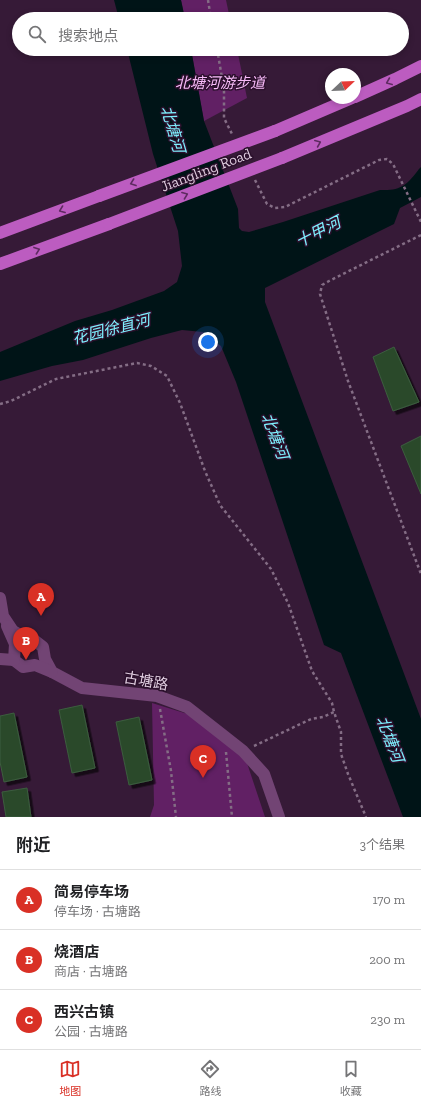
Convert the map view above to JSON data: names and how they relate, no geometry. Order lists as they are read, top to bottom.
{
  "streets": {
    "main road": ["Jiangling Road"],
    "street": ["古塘路"]
  },
  "water": ["北塘河", "十甲河", "花园徐直河"],
  "parks": ["北塘河游步道"],
  "north": "top right",
  "page": {
    "search": "搜索地点",
    "pins": ["A", "B", "C"],
    "heading": ["附近", "3个结果"],
    "list": [
      {
        "mark": "A",
        "name": "简易停车场",
        "note": "停车场 · 古塘路",
        "value": "170 m"
      },
      {
        "mark": "B",
        "name": "烧酒店",
        "note": "商店 · 古塘路",
        "value": "200 m"
      },
      {
        "mark": "C",
        "name": "西兴古镇",
        "note": "公园 · 古塘路",
        "value": "230 m"
      }
    ],
    "nav": ["地图", "路线", "收藏"]
  }
}
